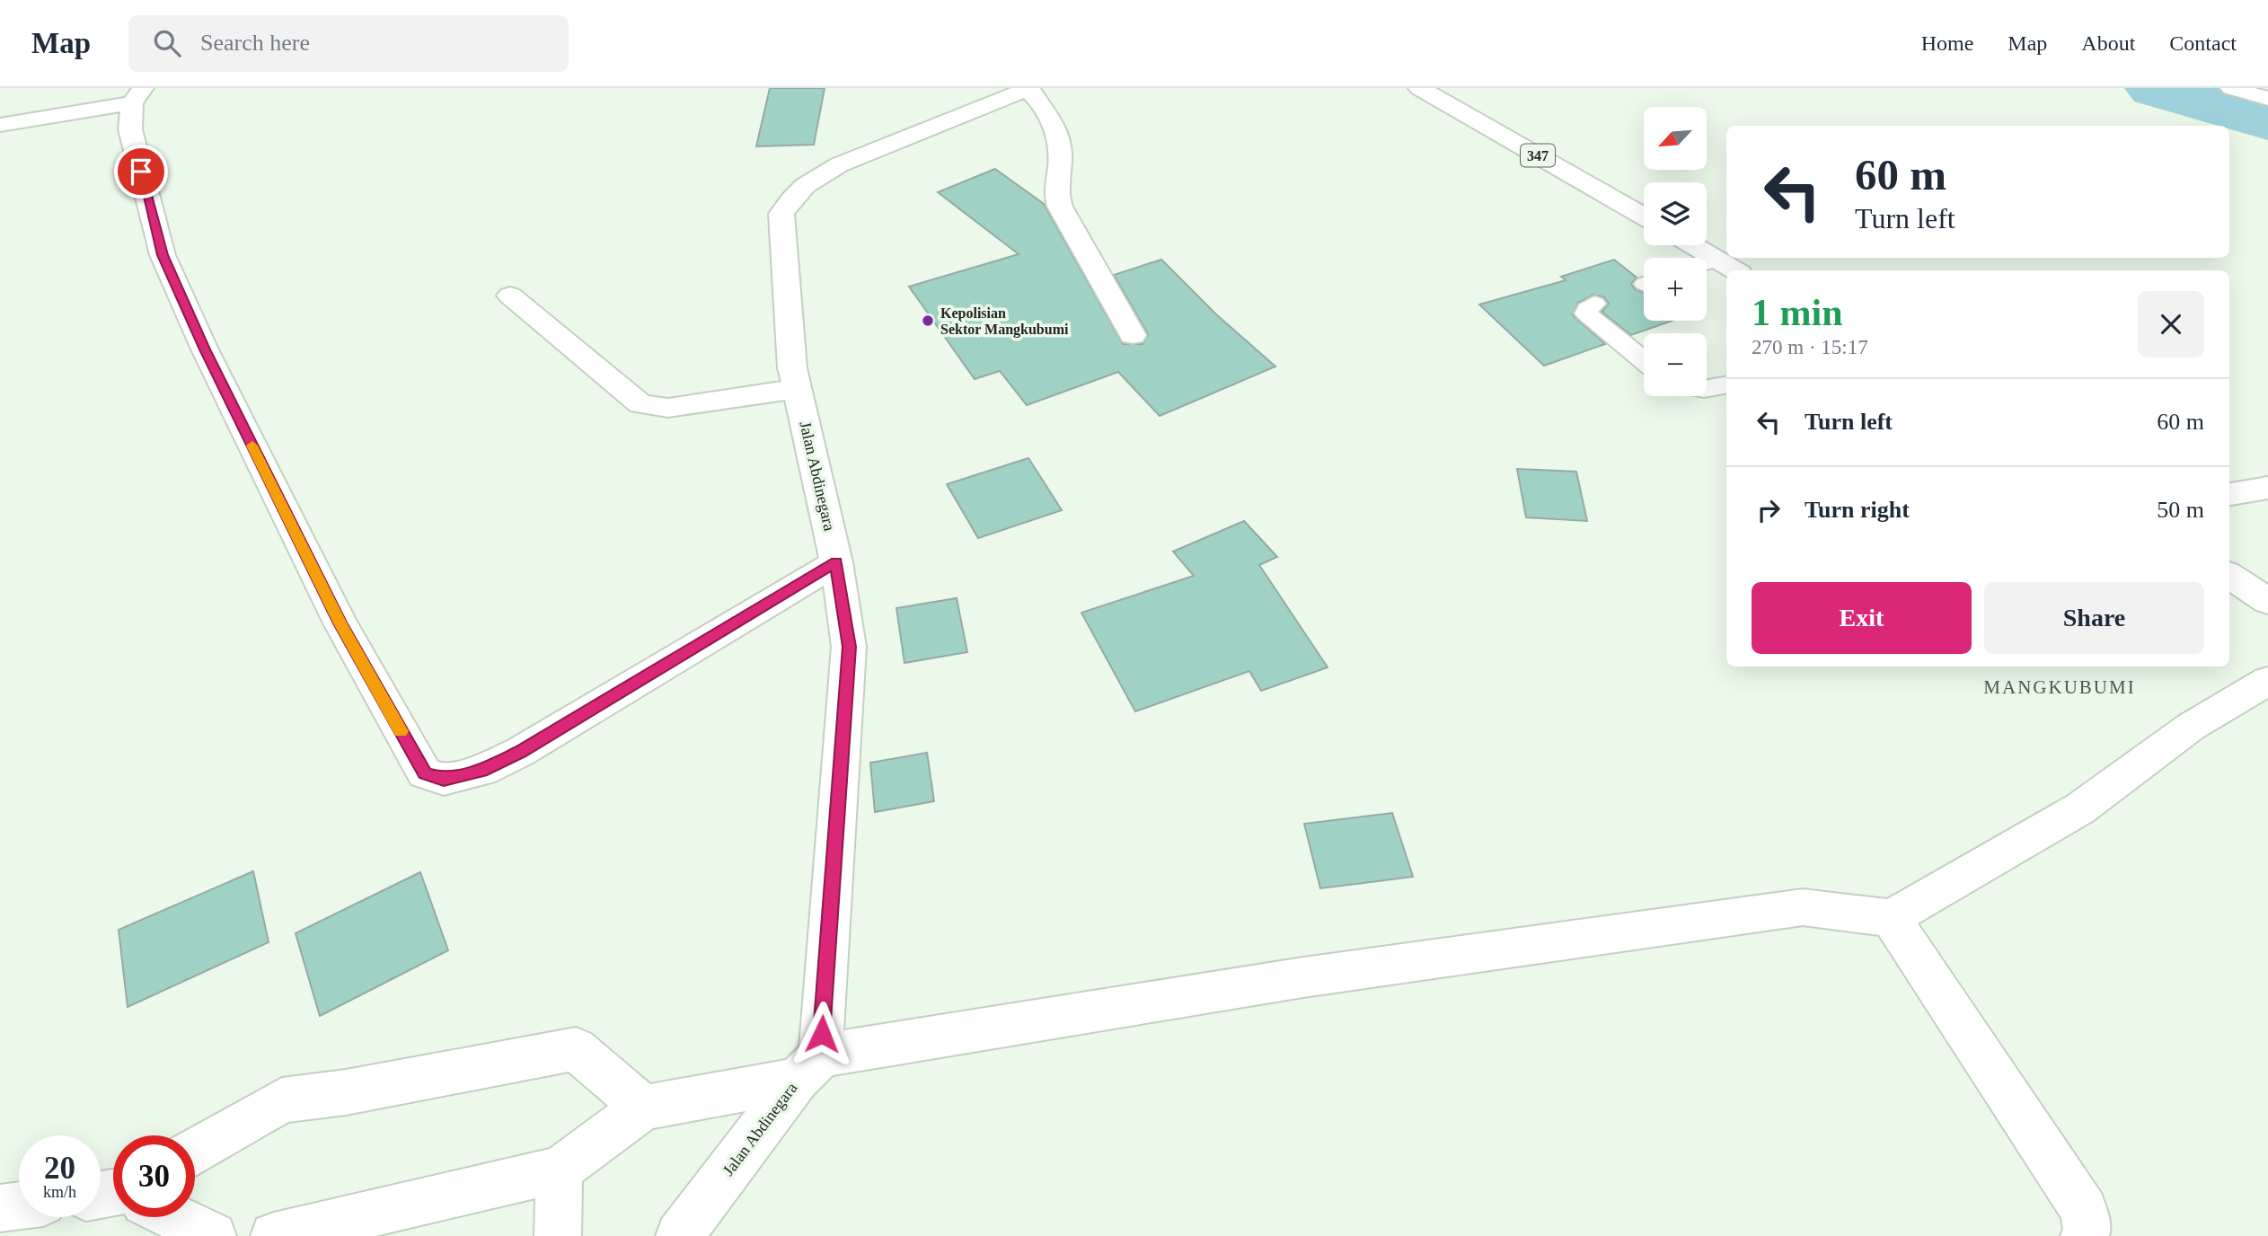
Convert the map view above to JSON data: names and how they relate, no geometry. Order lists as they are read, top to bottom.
{
  "streets": {
    "street": ["347", "Jalan Abdinegara"]
  },
  "districts": ["MANGKUBUMI"],
  "places": ["Kepolisian Sektor Mangkubumi"],
  "north": "bottom left",
  "page": {
    "header": "Map",
    "search": "Search here",
    "nav": [
      "Home",
      "Map",
      "About",
      "Contact"
    ],
    "map_buttons": ["+", "−"],
    "turn": ["60 m", "Turn left"],
    "heading": ["1 min", "270 m · 15:17"],
    "list": [
      {
        "name": "Turn left",
        "value": "60 m"
      },
      {
        "name": "Turn right",
        "value": "50 m"
      }
    ],
    "buttons": ["Exit", "Share"],
    "speed": "20 km/h",
    "limit": "30"
  }
}
